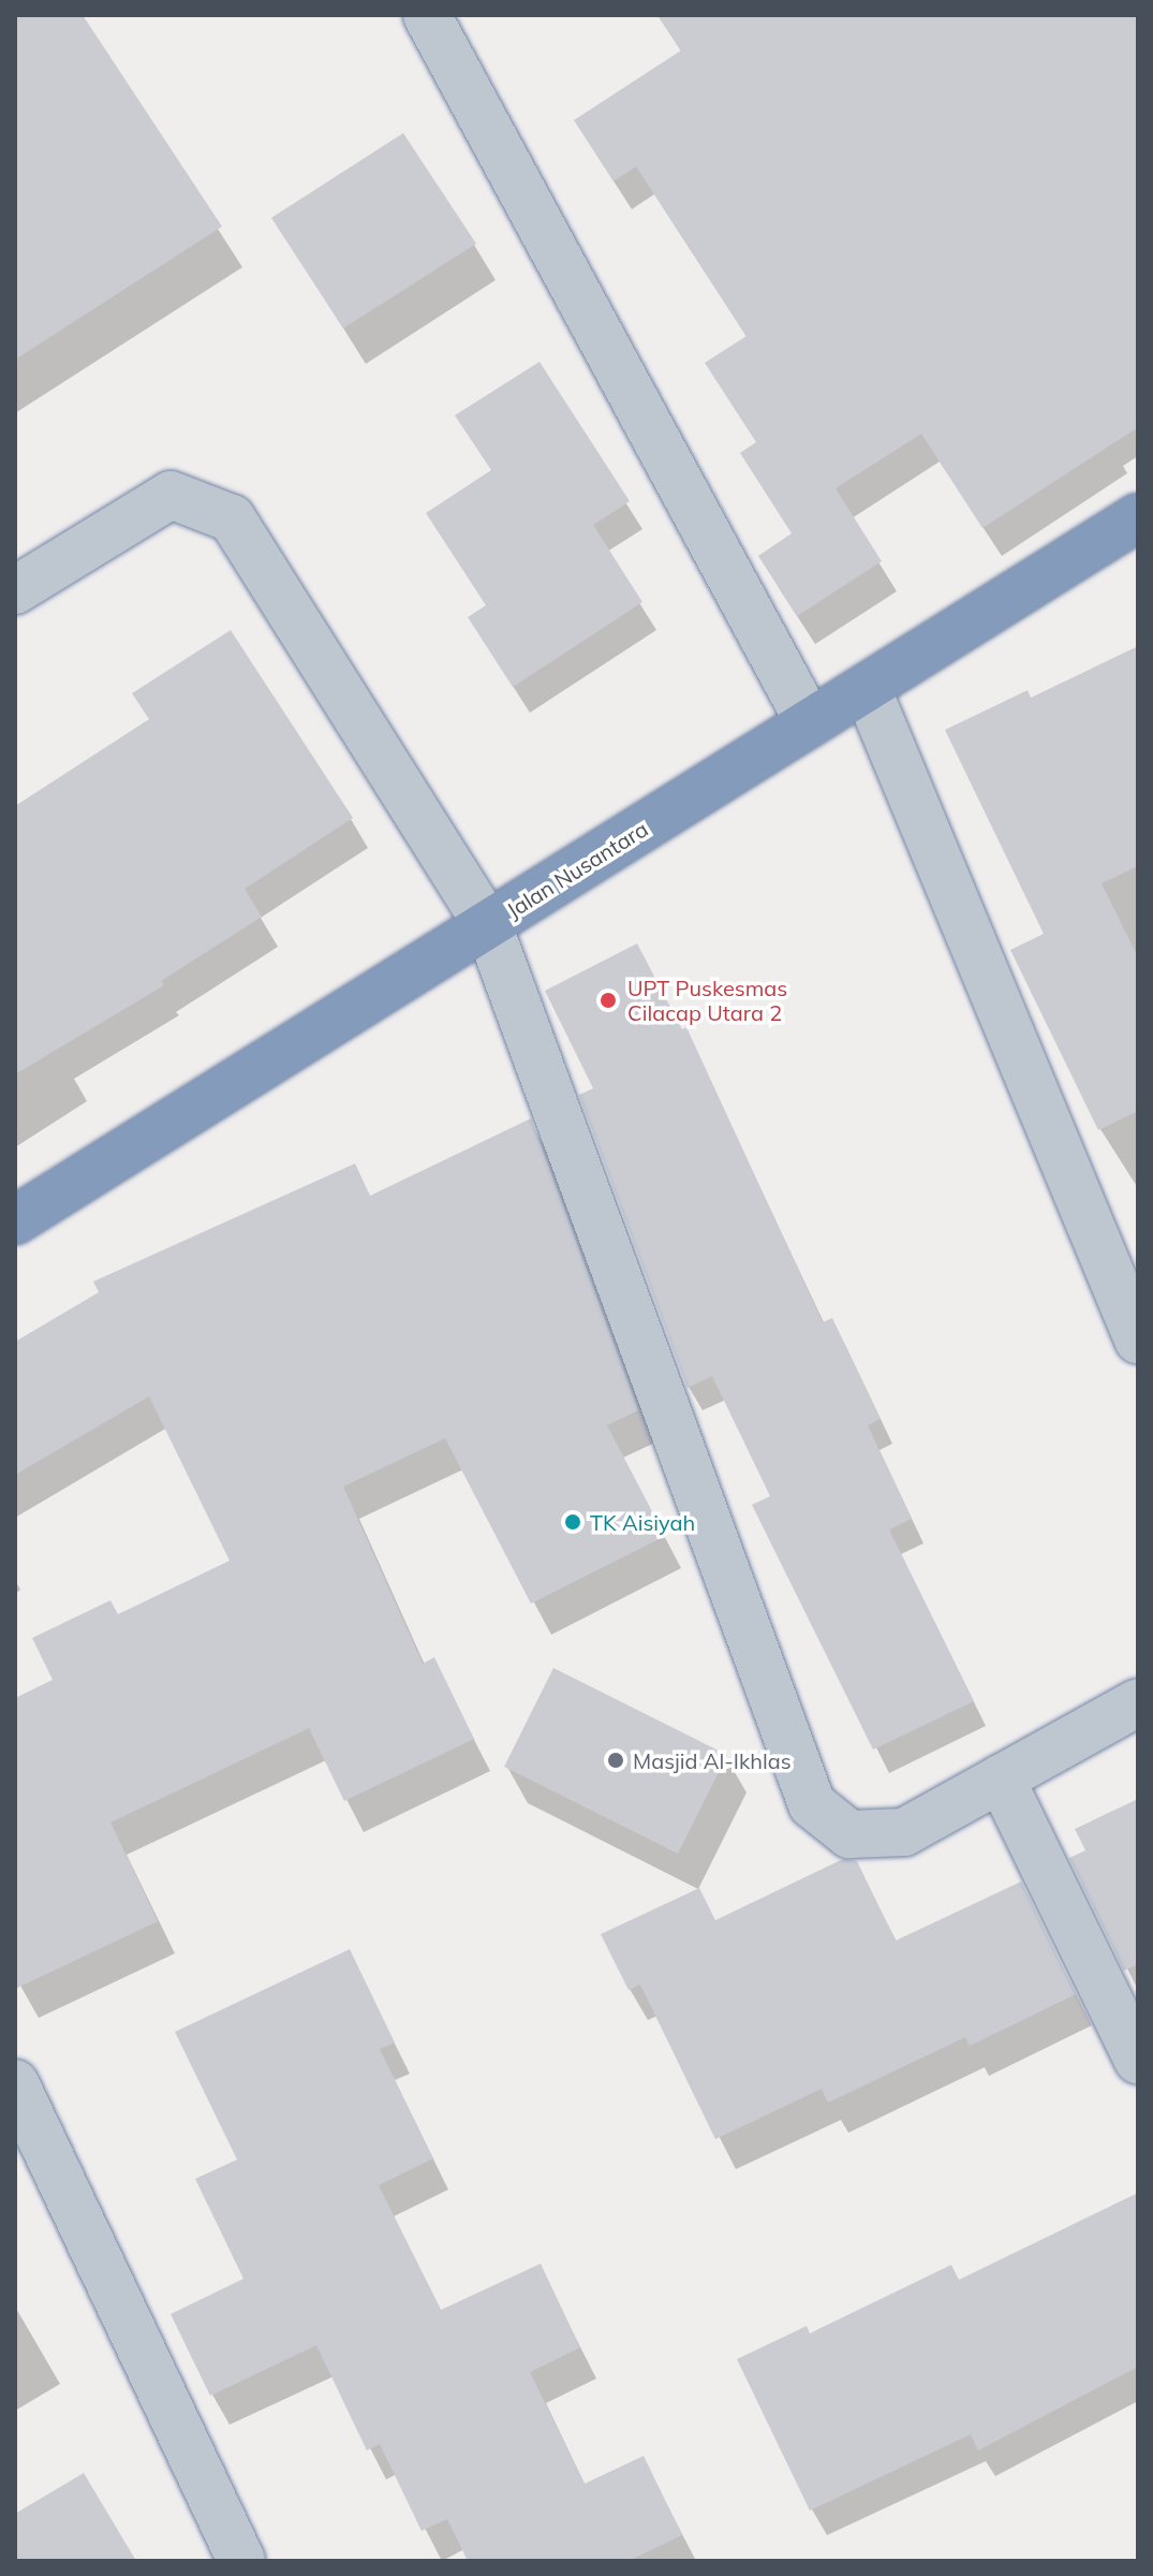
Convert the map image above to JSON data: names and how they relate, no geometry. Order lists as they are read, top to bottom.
{
  "streets": {
    "highway": ["Jalan Nusantara"]
  },
  "places": ["UPT Puskesmas Cilacap Utara 2", "TK Aisiyah", "Masjid Al-Ikhlas"]
}
